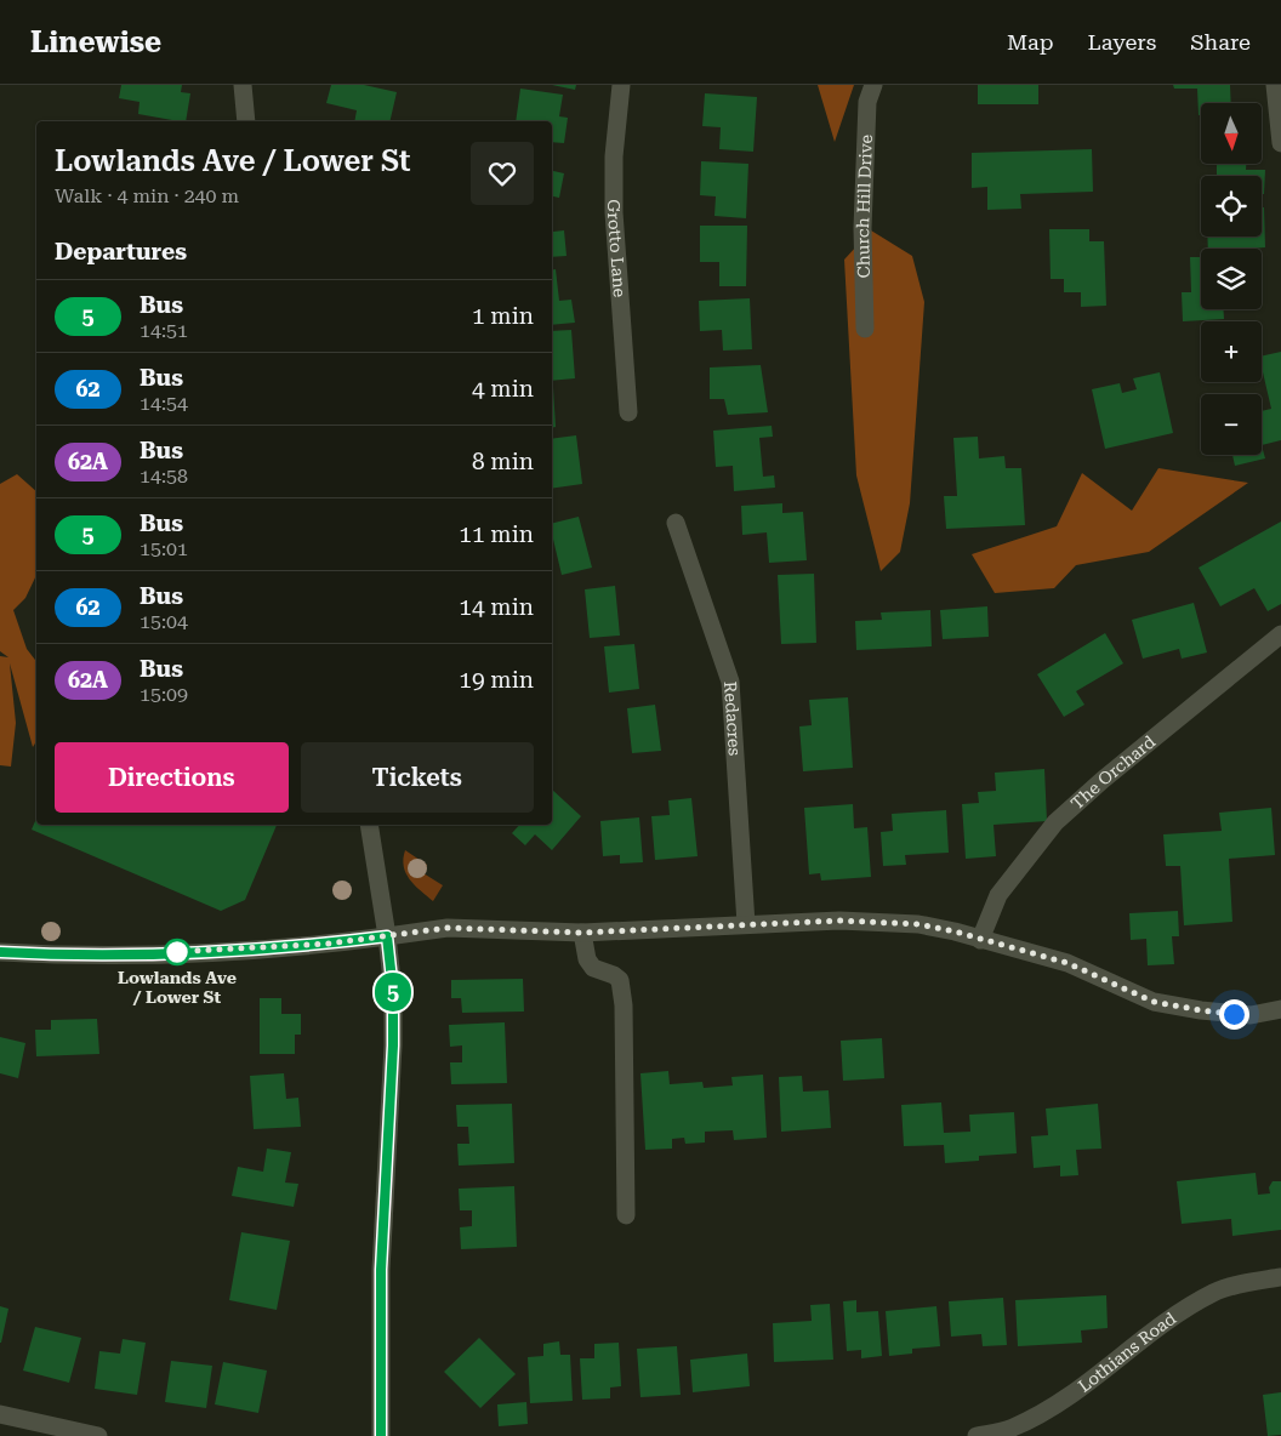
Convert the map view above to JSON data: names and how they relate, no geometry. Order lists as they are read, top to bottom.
{
  "streets": {
    "street": [
      "Church Hill Drive",
      "Grotto Lane",
      "Redacres",
      "The Orchard",
      "Lothians Road"
    ]
  },
  "places": ["Lowlands Ave / Lower St"],
  "lines": ["bus line 5"],
  "north": "bottom",
  "page": {
    "header": "Linewise",
    "nav": ["Map", "Layers", "Share"],
    "on_map": "5",
    "map_buttons": ["+", "−"],
    "heading": [
      ["Lowlands Ave / Lower St", "Walk · 4 min · 240 m"],
      "Departures"
    ],
    "list": [
      {
        "mark": "5",
        "name": "Bus",
        "note": "14:51",
        "value": "1 min"
      },
      {
        "mark": "62",
        "name": "Bus",
        "note": "14:54",
        "value": "4 min"
      },
      {
        "mark": "62A",
        "name": "Bus",
        "note": "14:58",
        "value": "8 min"
      },
      {
        "mark": "5",
        "name": "Bus",
        "note": "15:01",
        "value": "11 min"
      },
      {
        "mark": "62",
        "name": "Bus",
        "note": "15:04",
        "value": "14 min"
      },
      {
        "mark": "62A",
        "name": "Bus",
        "note": "15:09",
        "value": "19 min"
      }
    ],
    "buttons": ["Directions", "Tickets"]
  }
}
